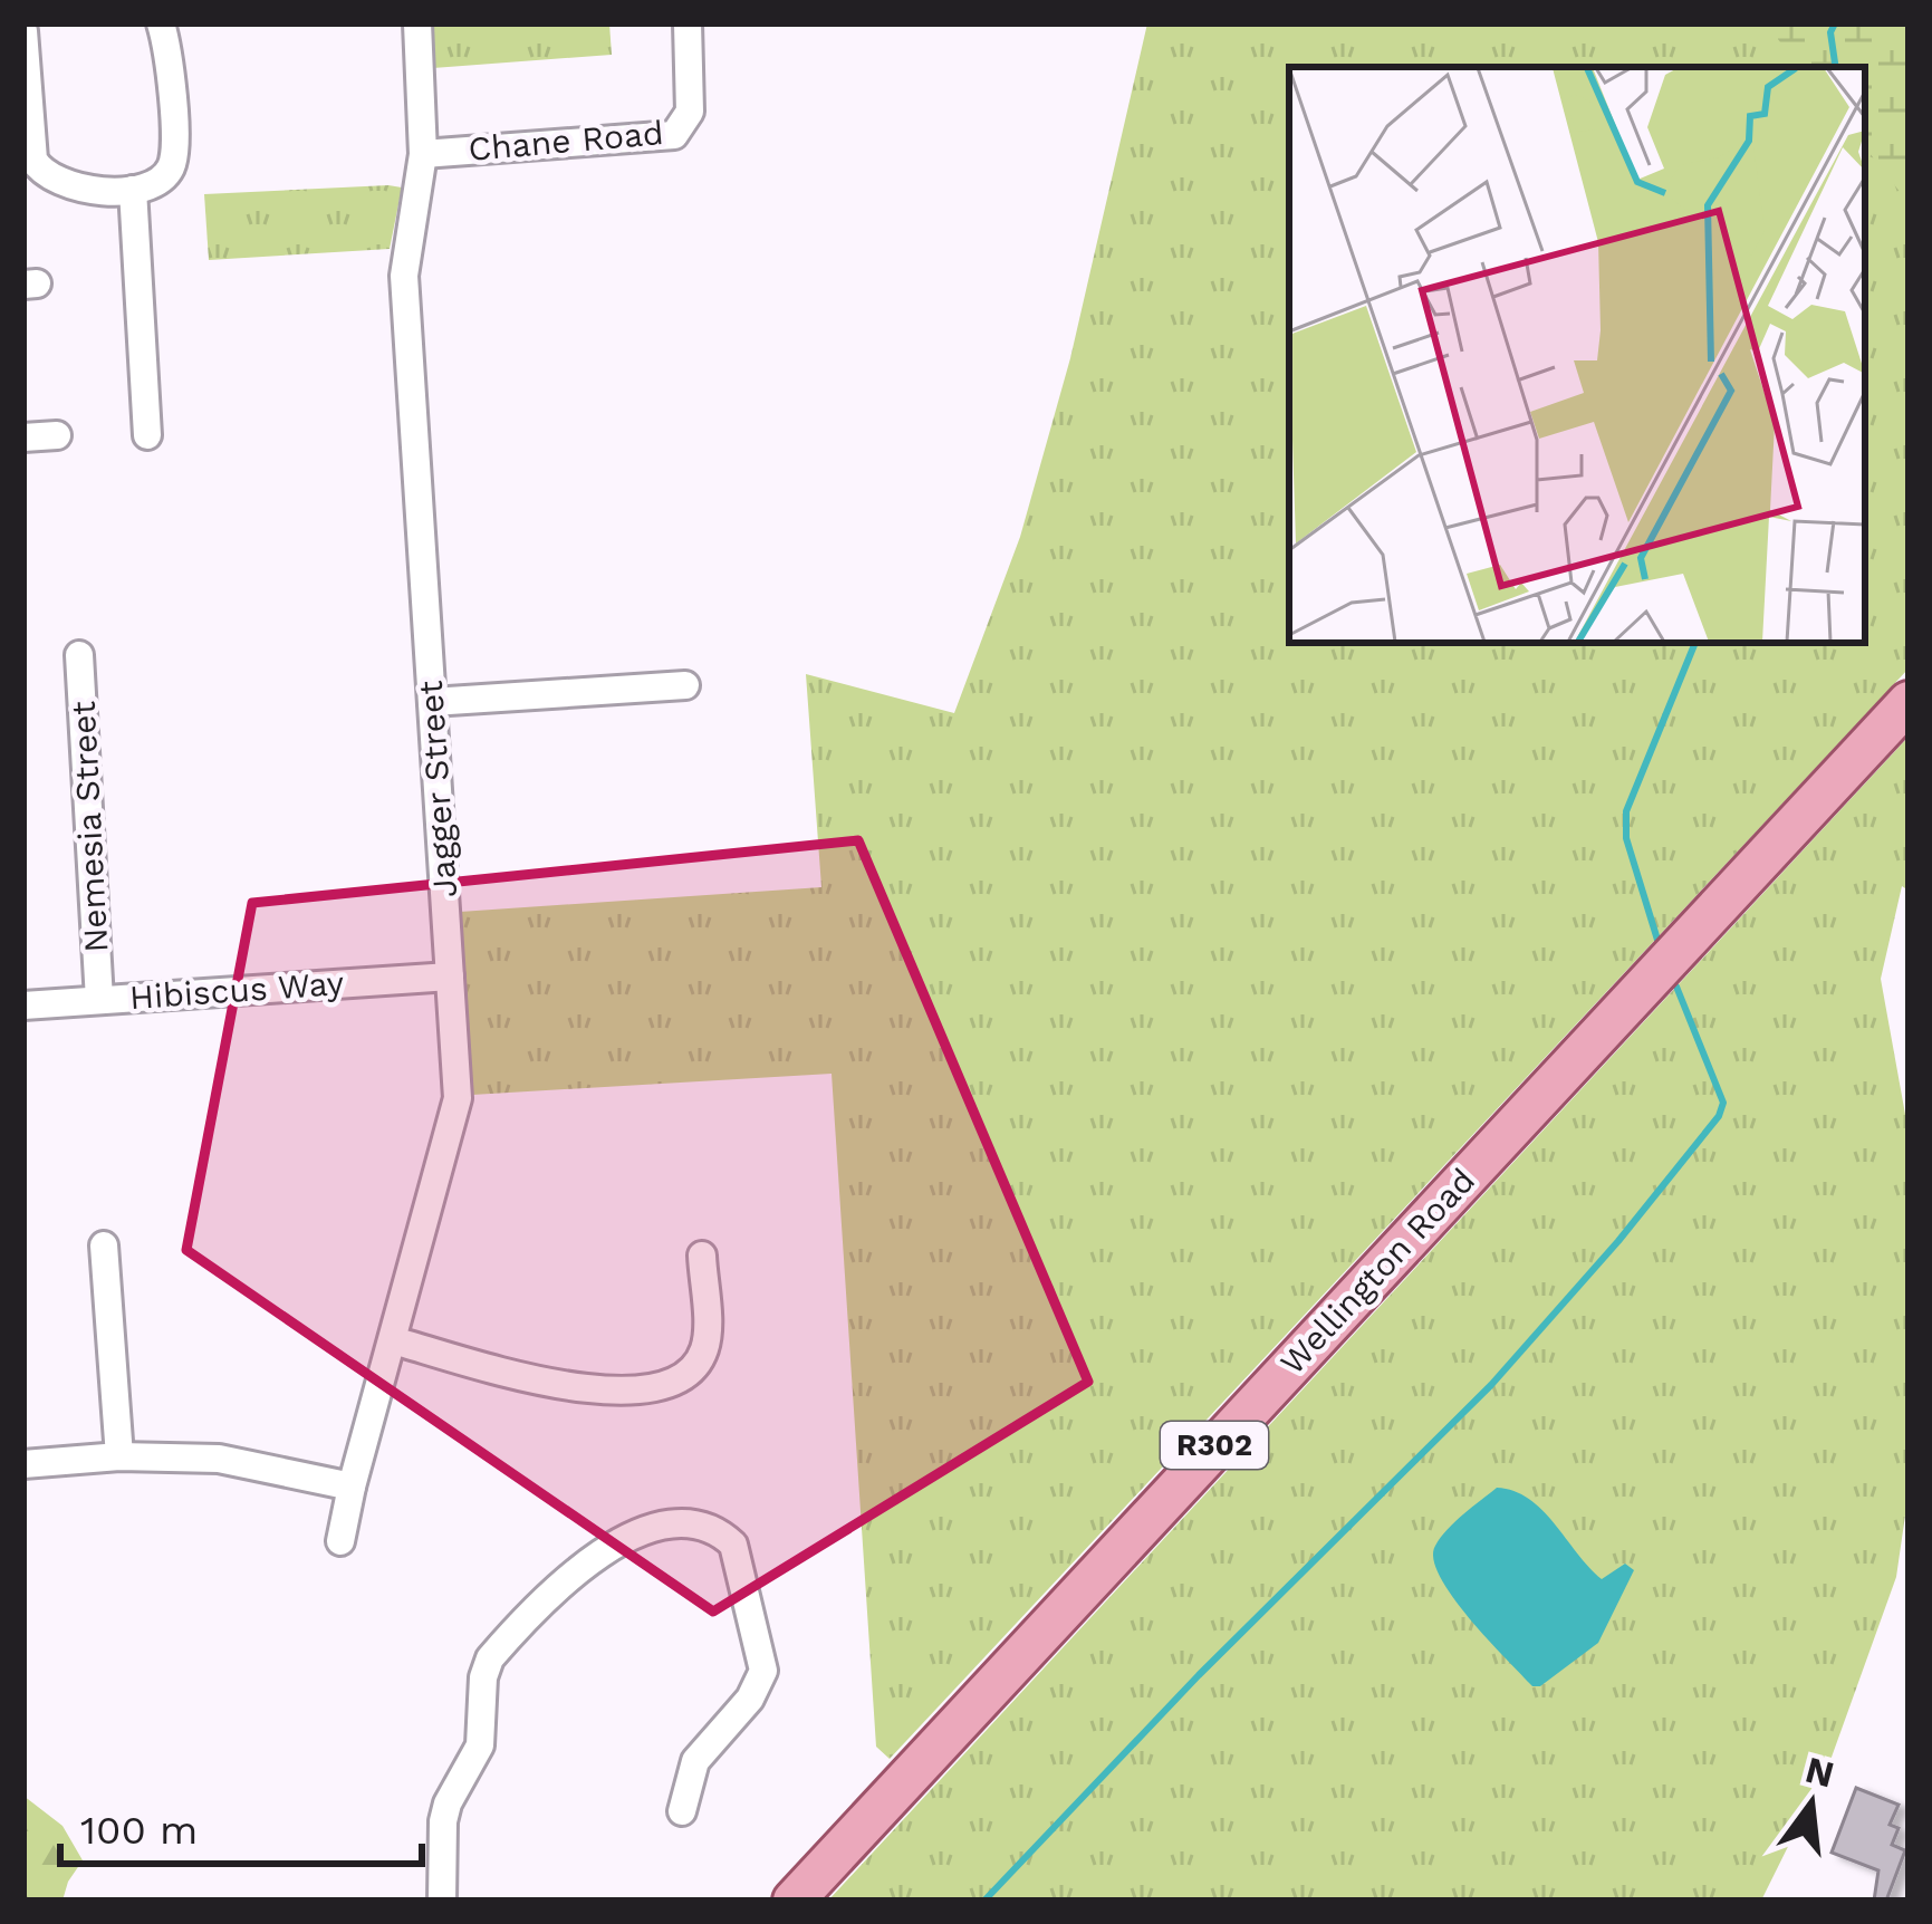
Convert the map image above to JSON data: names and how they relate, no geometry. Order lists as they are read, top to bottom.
{
  "streets": {
    "main road": ["Wellington Road", "R302"],
    "street": [
      "Chane Road",
      "Jagger Street",
      "Nemesia Street",
      "Hibiscus Way"
    ]
  },
  "crossings": [
    ["Chane Road", "Jagger Street"],
    ["Jagger Street", "Hibiscus Way"],
    ["Nemesia Street", "Hibiscus Way"]
  ],
  "scale_bar": "100 m",
  "north": "top"
}
